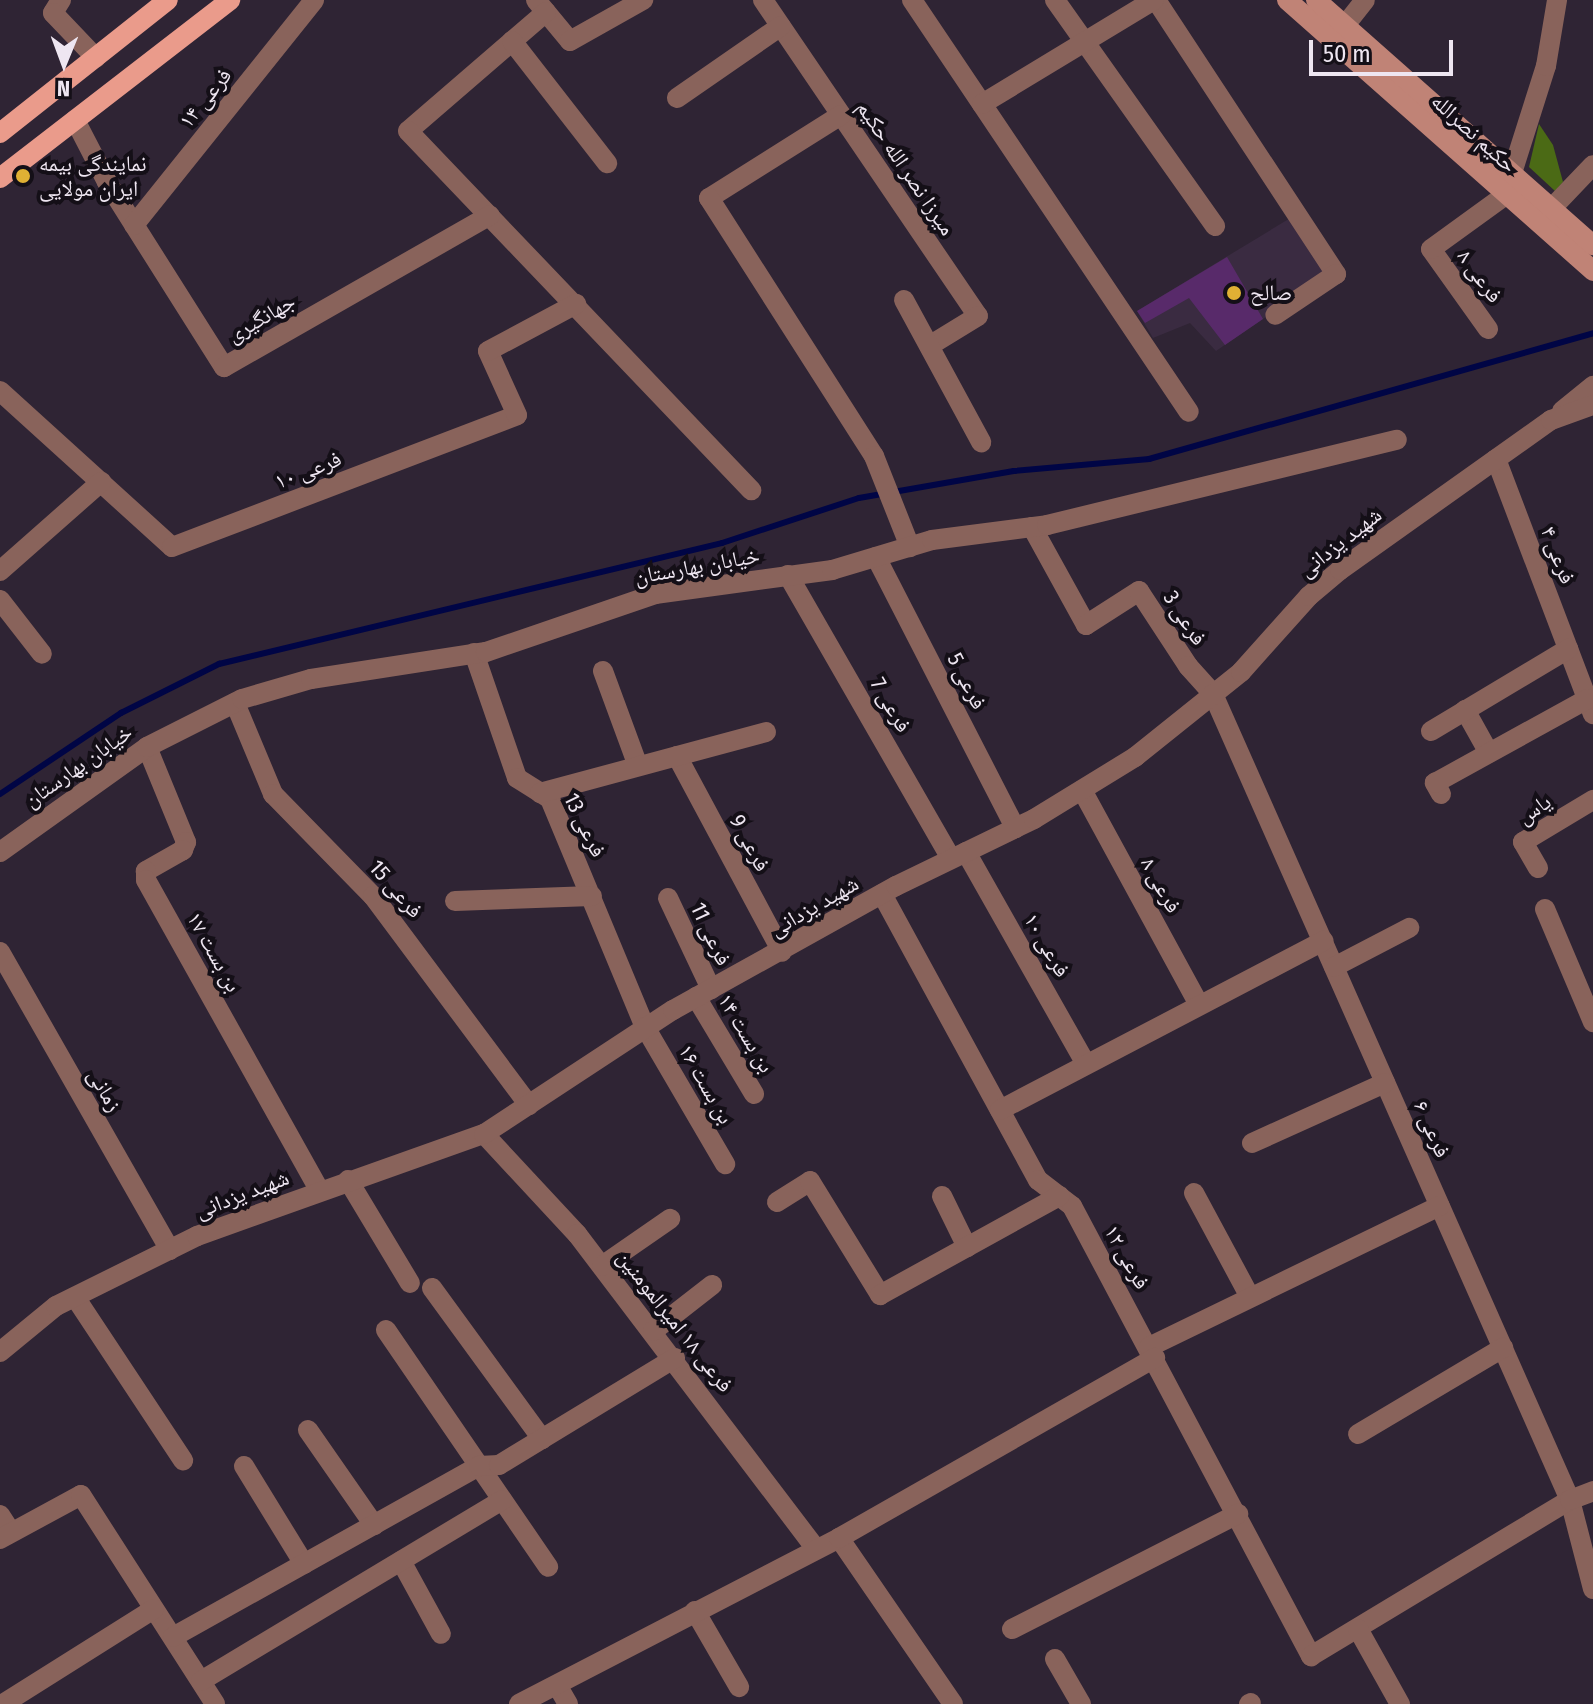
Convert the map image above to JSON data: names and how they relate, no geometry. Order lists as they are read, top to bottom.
{
  "streets": {
    "main road": ["حکیم نصرالله"],
    "street": [
      "فرعی ۱۴",
      "میرزا نصر الله حکیم",
      "فرعی ۸",
      "جهانگیری",
      "فرعی ۱۰",
      "شهید یزدانی",
      "فرعی ۴",
      "خیابان بهارستان",
      "فرعی 3",
      "فرعی 5",
      "فرعی 7",
      "یاس",
      "فرعی 13",
      "فرعی 9",
      "فرعی 15",
      "فرعی 11",
      "بن بست ۱۷",
      "بن بست ۱۴",
      "بن بست ۱۶",
      "زمانی",
      "فرعی ۶",
      "فرعی ۱۲",
      "فرعی ۱۸ امیرالمومنین"
    ]
  },
  "crossings": [
    ["فرعی ۱۴", "جهانگیری"],
    ["حکیم نصرالله", "فرعی ۸"],
    ["فرعی ۸", "شهید یزدانی"],
    ["فرعی ۱۰", "شهید یزدانی"],
    ["فرعی ۱۰", "فرعی 7"],
    ["شهید یزدانی", "فرعی ۴"],
    ["شهید یزدانی", "فرعی 3"],
    ["شهید یزدانی", "فرعی 5"],
    ["شهید یزدانی", "فرعی 7"],
    ["شهید یزدانی", "فرعی 13"],
    ["شهید یزدانی", "فرعی 9"],
    ["شهید یزدانی", "فرعی 15"],
    ["شهید یزدانی", "فرعی 11"],
    ["شهید یزدانی", "بن بست ۱۷"],
    ["شهید یزدانی", "بن بست ۱۴"],
    ["شهید یزدانی", "بن بست ۱۶"],
    ["شهید یزدانی", "زمانی"],
    ["شهید یزدانی", "فرعی ۶"],
    ["شهید یزدانی", "فرعی ۱۲"],
    ["شهید یزدانی", "فرعی ۱۸ امیرالمومنین"],
    ["خیابان بهارستان", "فرعی 3"],
    ["خیابان بهارستان", "فرعی 5"],
    ["خیابان بهارستان", "فرعی 7"],
    ["خیابان بهارستان", "فرعی 13"],
    ["خیابان بهارستان", "فرعی 15"],
    ["خیابان بهارستان", "بن بست ۱۷"],
    ["فرعی 3", "فرعی ۶"],
    ["فرعی 13", "بن بست ۱۶"],
    ["فرعی 11", "بن بست ۱۴"]
  ],
  "places": ["نمایندگی بیمه ایران مولایی", "صالح"],
  "scale_bar": "50 m",
  "north": "bottom"
}
